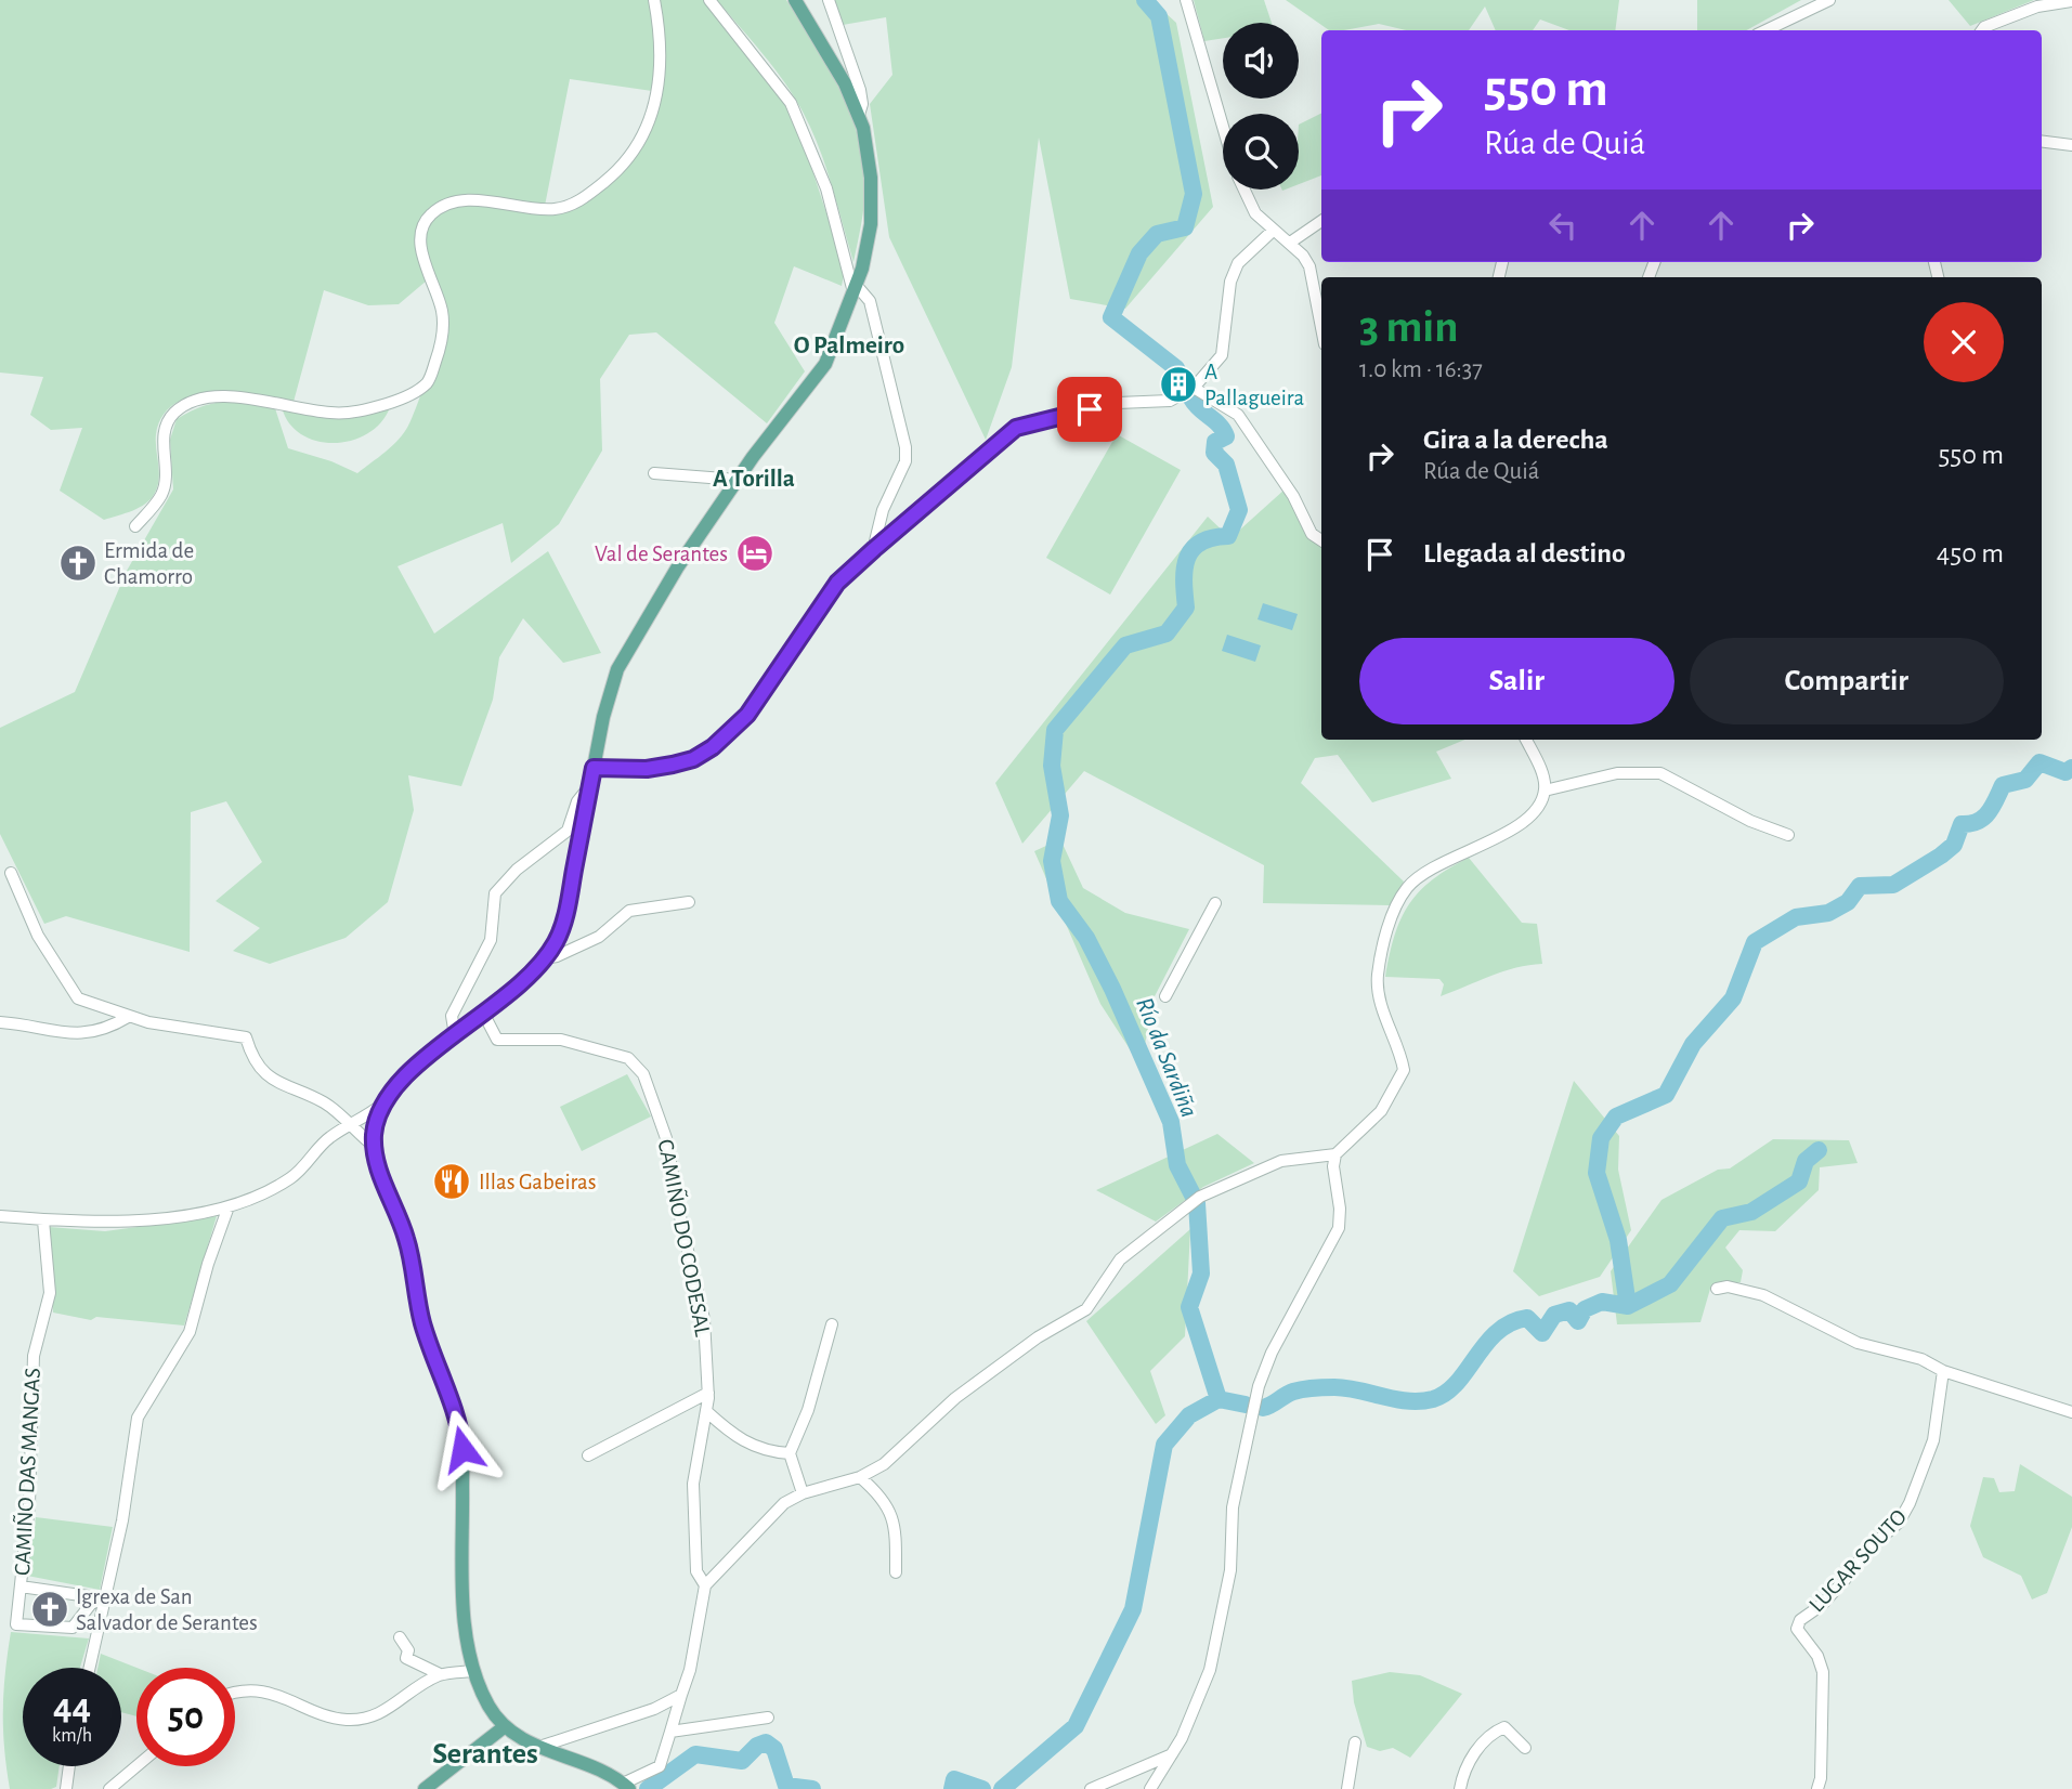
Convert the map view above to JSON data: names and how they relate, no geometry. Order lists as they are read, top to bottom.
{
  "streets": {
    "street": ["CAMIÑO DO CODESAL", "CAMIÑO DAS MANGAS", "LUGAR SOUTO"]
  },
  "districts": ["O Palmeiro", "A Torilla", "Serantes"],
  "water": ["Río da Sardiña"],
  "places": {
    "building": ["A Pallagueira"],
    "hotel": ["Val de Serantes"],
    "church": ["Ermida de Chamorro", "Igrexa de San Salvador de Serantes"],
    "restaurant": ["Illas Gabeiras"]
  },
  "page": {
    "turn": ["550 m", "Rúa de Quiá"],
    "heading": ["3 min", "1.0 km · 16:37"],
    "list": [
      {
        "name": "Gira a la derecha",
        "note": "Rúa de Quiá",
        "value": "550 m"
      },
      {
        "name": "Llegada al destino",
        "value": "450 m"
      }
    ],
    "buttons": ["Salir", "Compartir"],
    "speed": "44 km/h",
    "limit": "50"
  }
}
